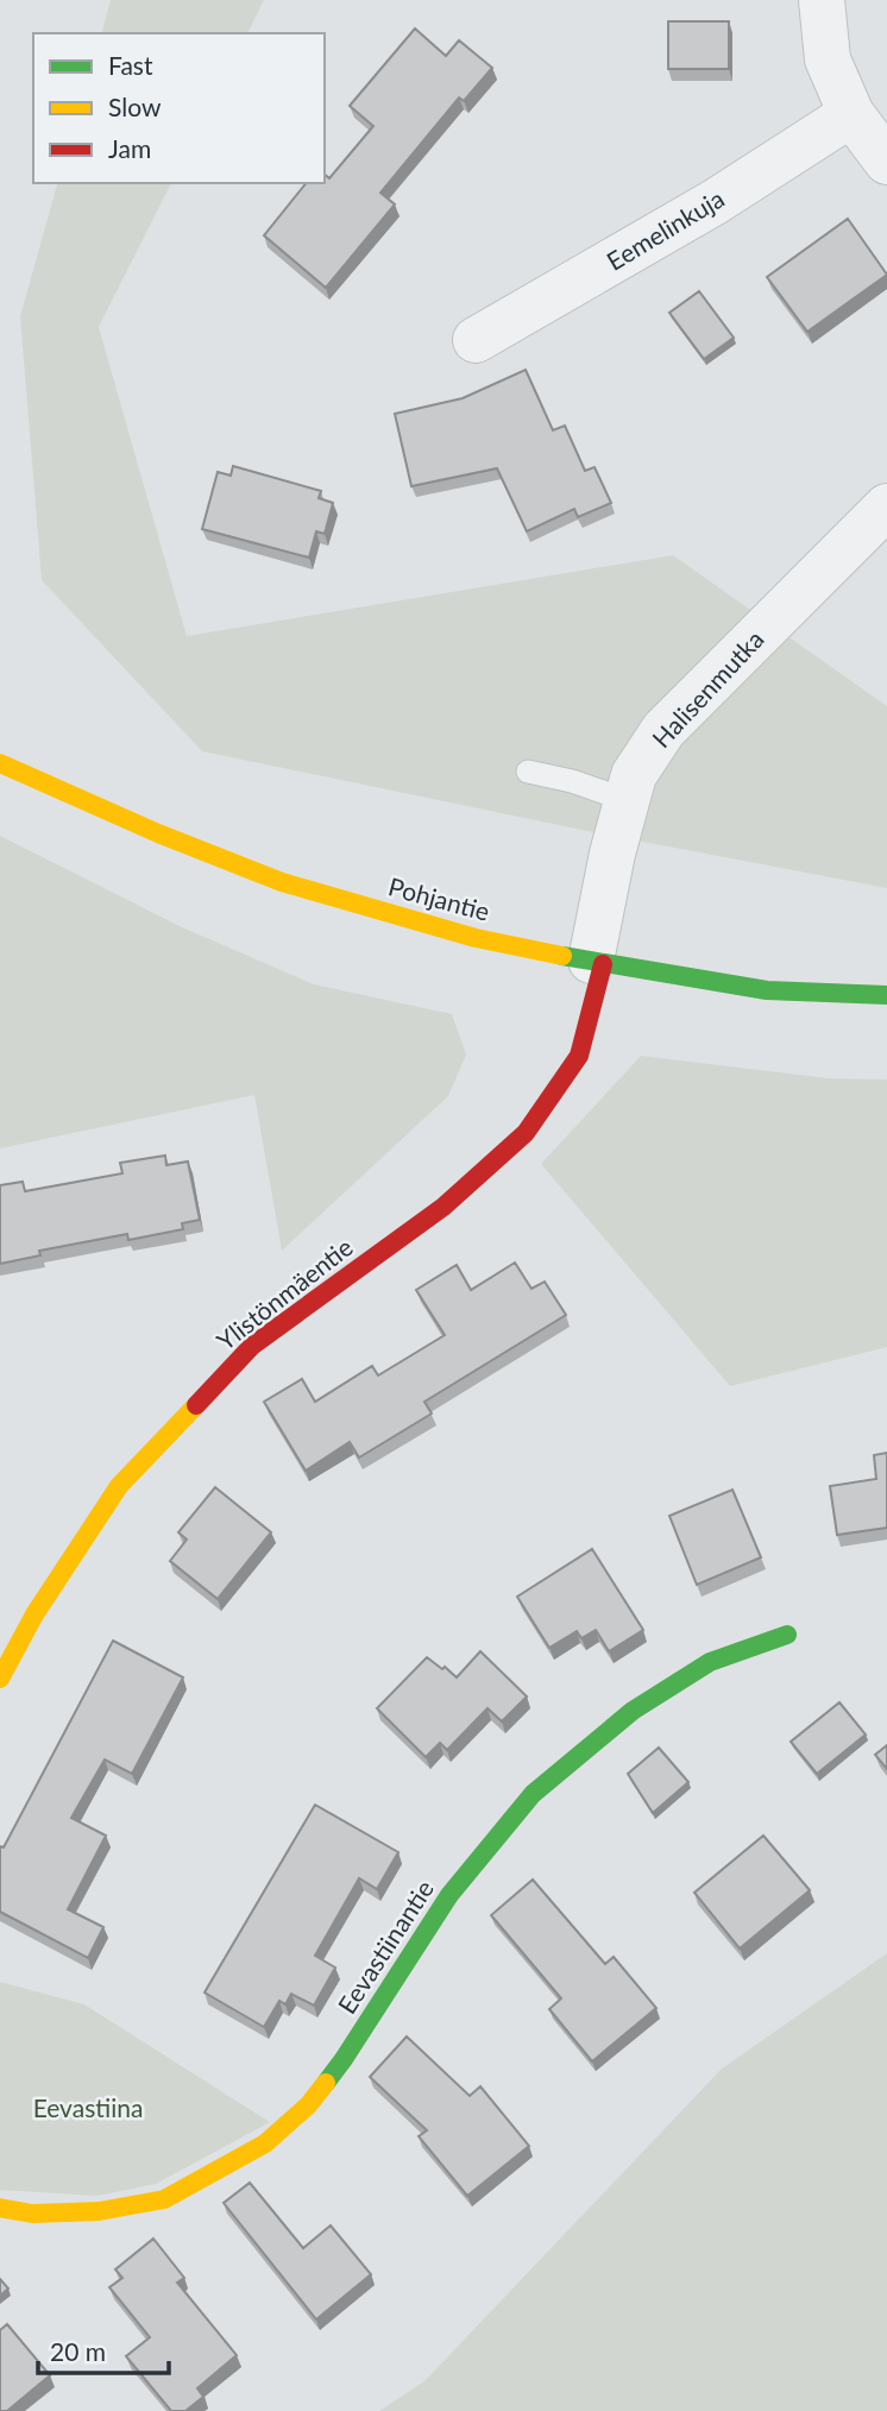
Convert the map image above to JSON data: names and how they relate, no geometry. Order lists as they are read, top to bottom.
{
  "streets": {
    "street": [
      "Eemelinkuja",
      "Halisenmutka",
      "Pohjantie",
      "Ylistönmäentie",
      "Eevastiinantie"
    ]
  },
  "crossings": [
    ["Halisenmutka", "Pohjantie"],
    ["Halisenmutka", "Ylistönmäentie"],
    ["Pohjantie", "Ylistönmäentie"]
  ],
  "parks": ["Eevastiina"],
  "legend": ["Fast", "Slow", "Jam"],
  "scale_bar": "20 m"
}
